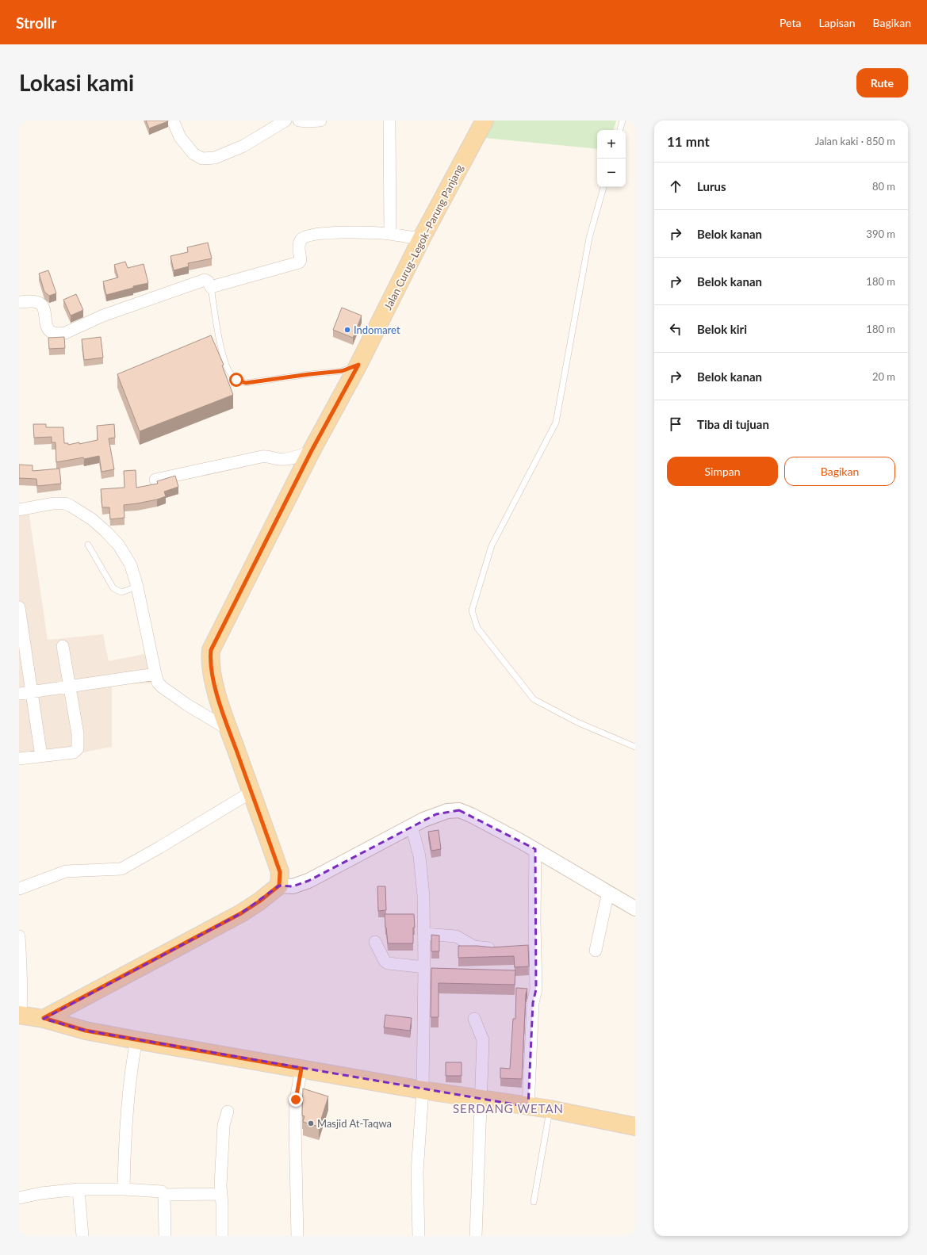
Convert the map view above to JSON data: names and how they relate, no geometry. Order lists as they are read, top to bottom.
{
  "streets": {
    "main road": ["Jalan Curug–Legok–Parung Panjang"]
  },
  "districts": ["SERDANG WETAN"],
  "places": ["Indomaret", "Masjid At-Taqwa"],
  "page": {
    "header": "Strollr",
    "nav": ["Peta", "Lapisan", "Bagikan"],
    "buttons": [
      "Rute",
      ["Simpan", "Bagikan"]
    ],
    "title": "Lokasi kami",
    "heading": ["11 mnt", "Jalan kaki · 850 m"],
    "map_buttons": ["+", "−"],
    "list": [
      ["Lurus", "80 m"],
      ["Belok kanan", "390 m"],
      ["Belok kanan", "180 m"],
      ["Belok kiri", "180 m"],
      ["Belok kanan", "20 m"],
      "Tiba di tujuan"
    ]
  }
}
